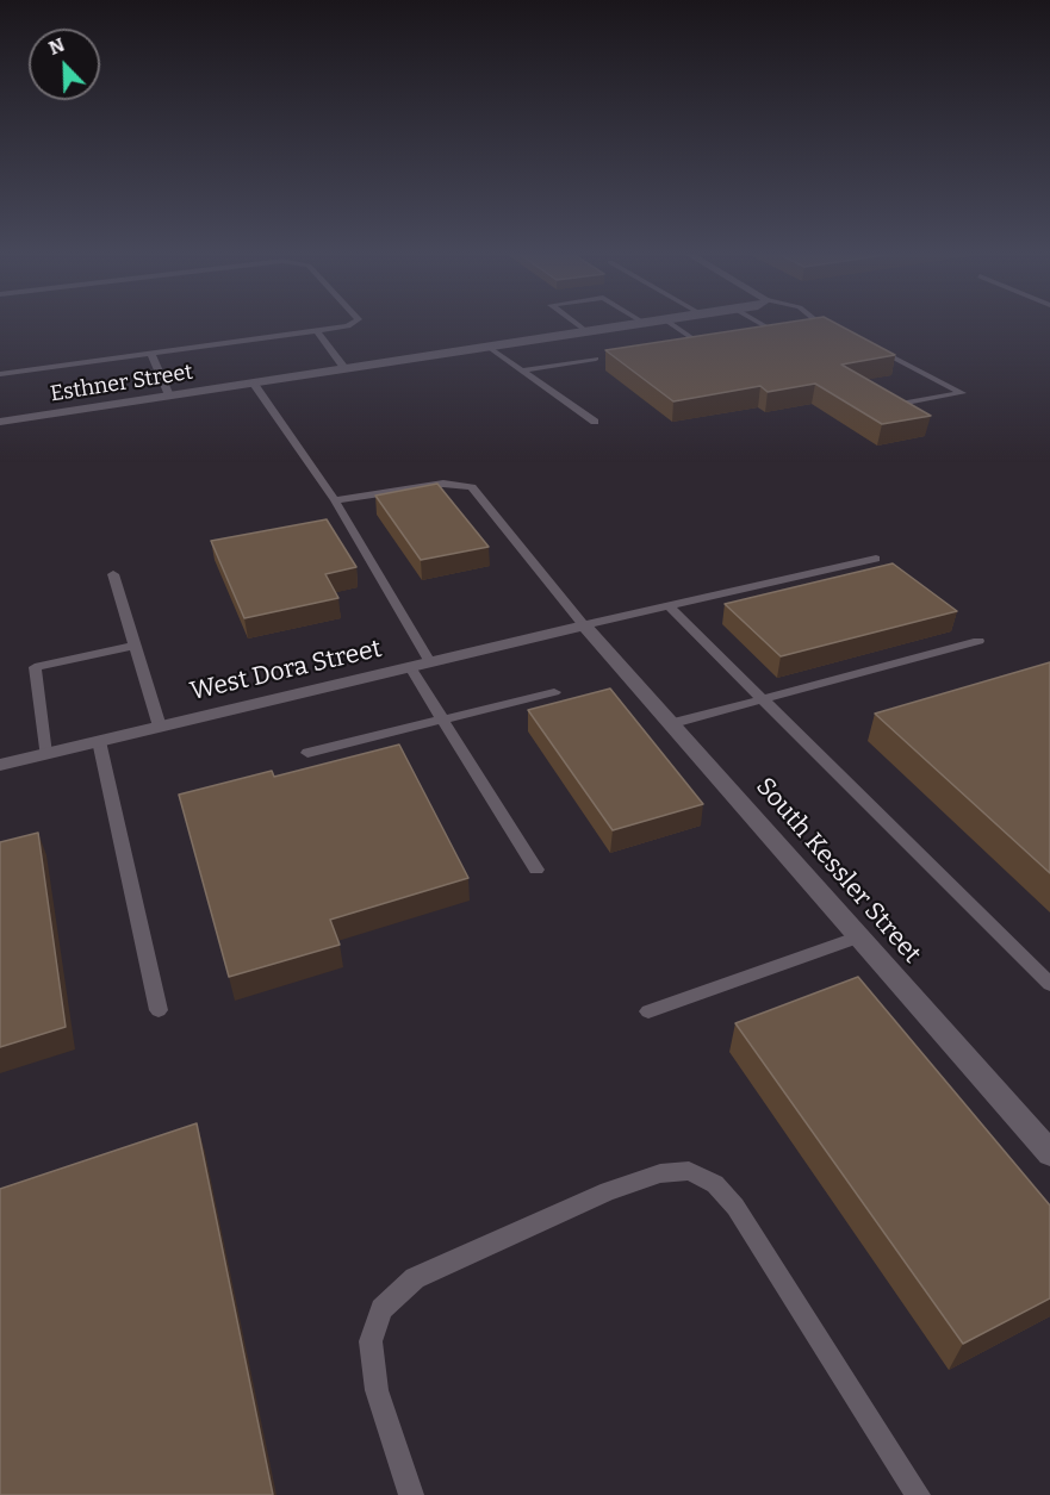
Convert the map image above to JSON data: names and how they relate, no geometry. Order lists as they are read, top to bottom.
{
  "streets": {
    "street": ["Esthner Street", "West Dora Street", "South Kessler Street"]
  },
  "crossings": [
    ["West Dora Street", "South Kessler Street"]
  ],
  "north": "top left"
}
